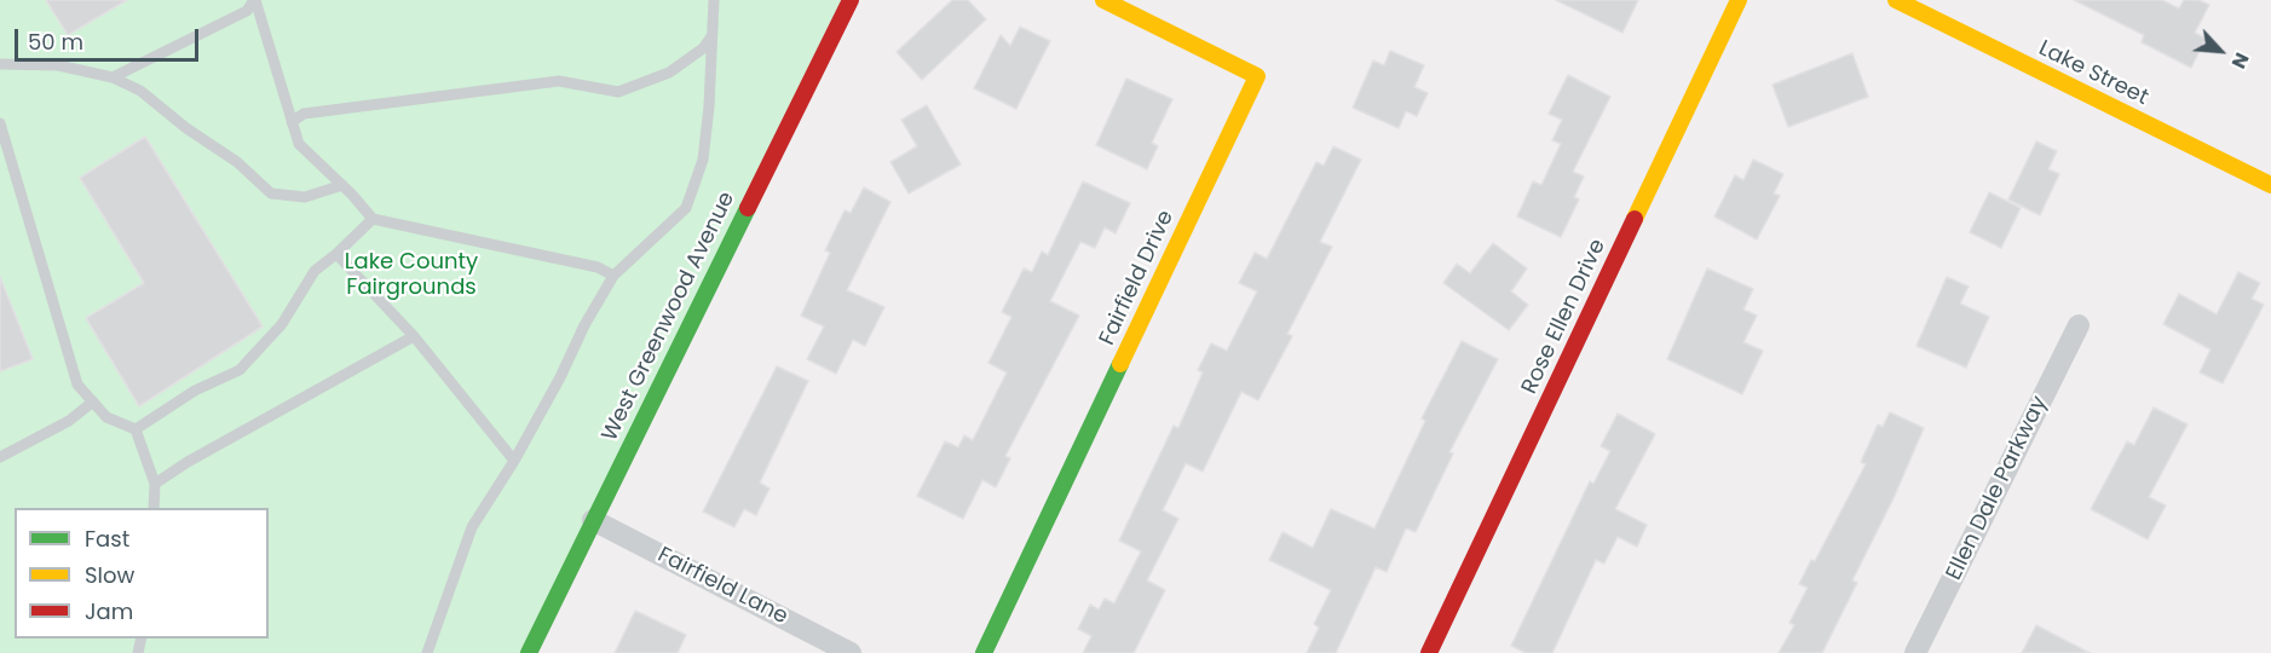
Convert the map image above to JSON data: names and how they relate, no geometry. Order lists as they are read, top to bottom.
{
  "streets": {
    "street": [
      "Lake Street",
      "Fairfield Drive",
      "West Greenwood Avenue",
      "Rose Ellen Drive",
      "Ellen Dale Parkway",
      "Fairfield Lane"
    ]
  },
  "crossings": [
    ["West Greenwood Avenue", "Fairfield Lane"]
  ],
  "parks": ["Lake County Fairgrounds"],
  "legend": ["Fast", "Slow", "Jam"],
  "scale_bar": "50 m",
  "north": "bottom right"
}
